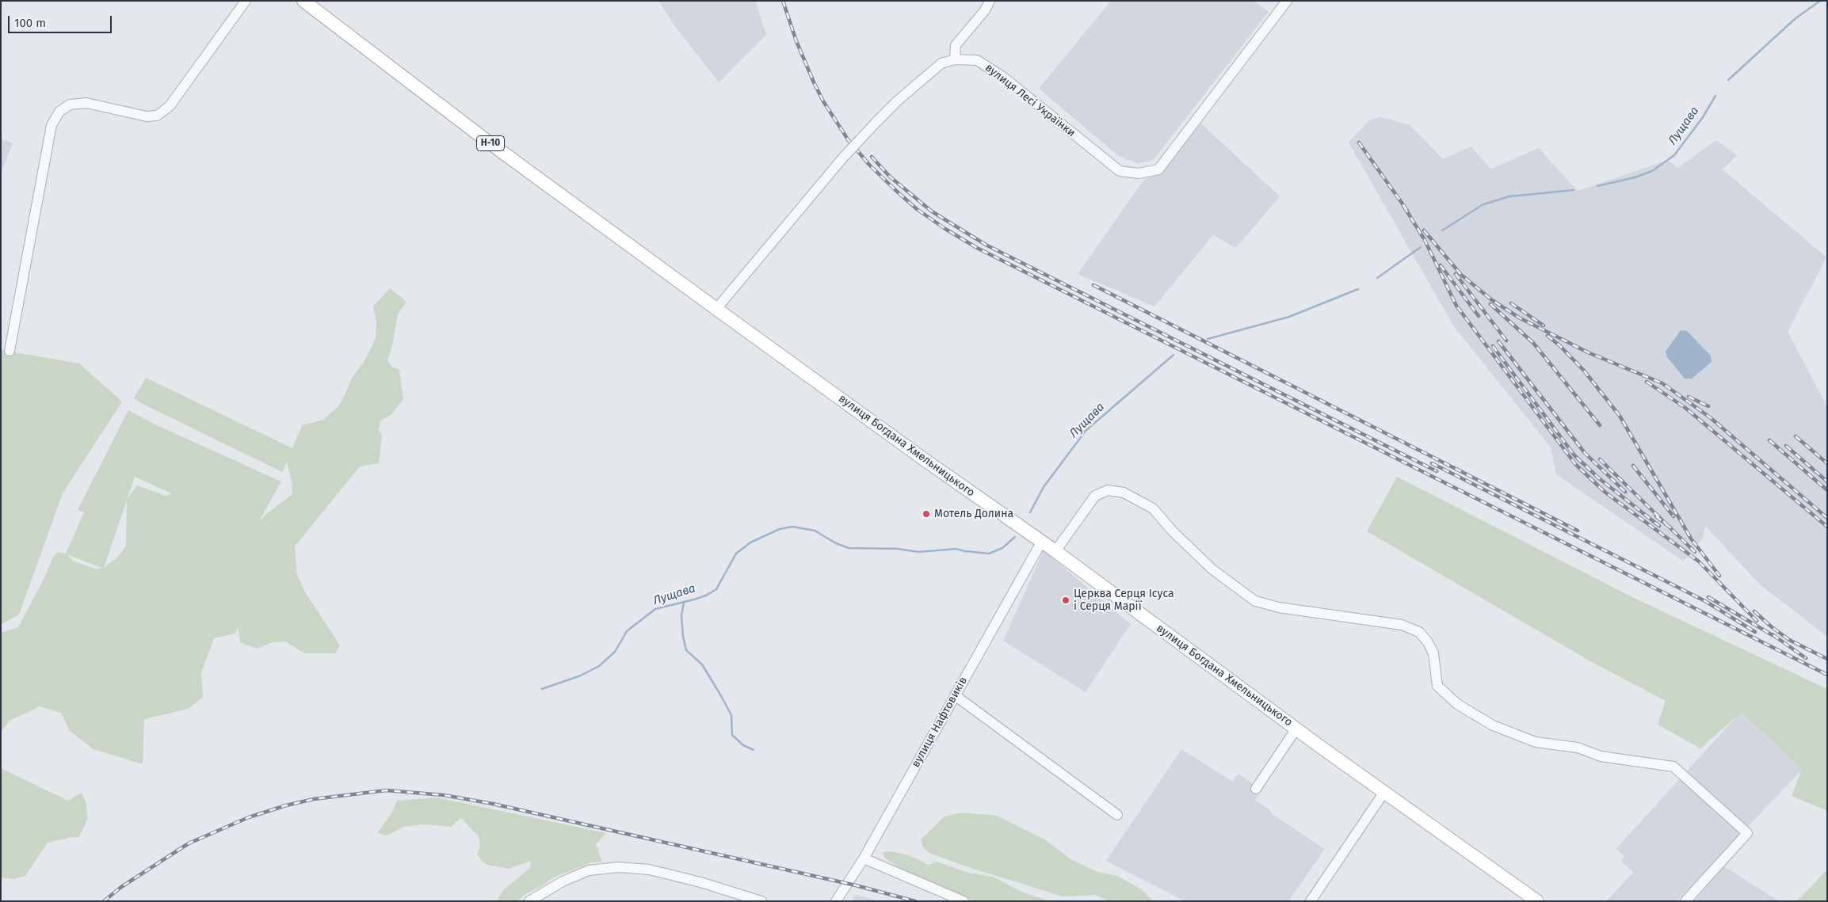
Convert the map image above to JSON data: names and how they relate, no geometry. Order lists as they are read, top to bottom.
{
  "streets": {
    "main road": ["Н-10", "вулиця Богдана Хмельницького"],
    "street": ["вулиця Лесі Українки", "вулиця Нафтовиків"]
  },
  "crossings": [
    ["вулиця Лесі Українки", "вулиця Богдана Хмельницького"],
    ["вулиця Богдана Хмельницького", "вулиця Нафтовиків"]
  ],
  "water": ["Лущава"],
  "places": ["Мотель Долина", "Церква Серця Ісуса і Серця Марії"],
  "scale_bar": "100 m"
}
